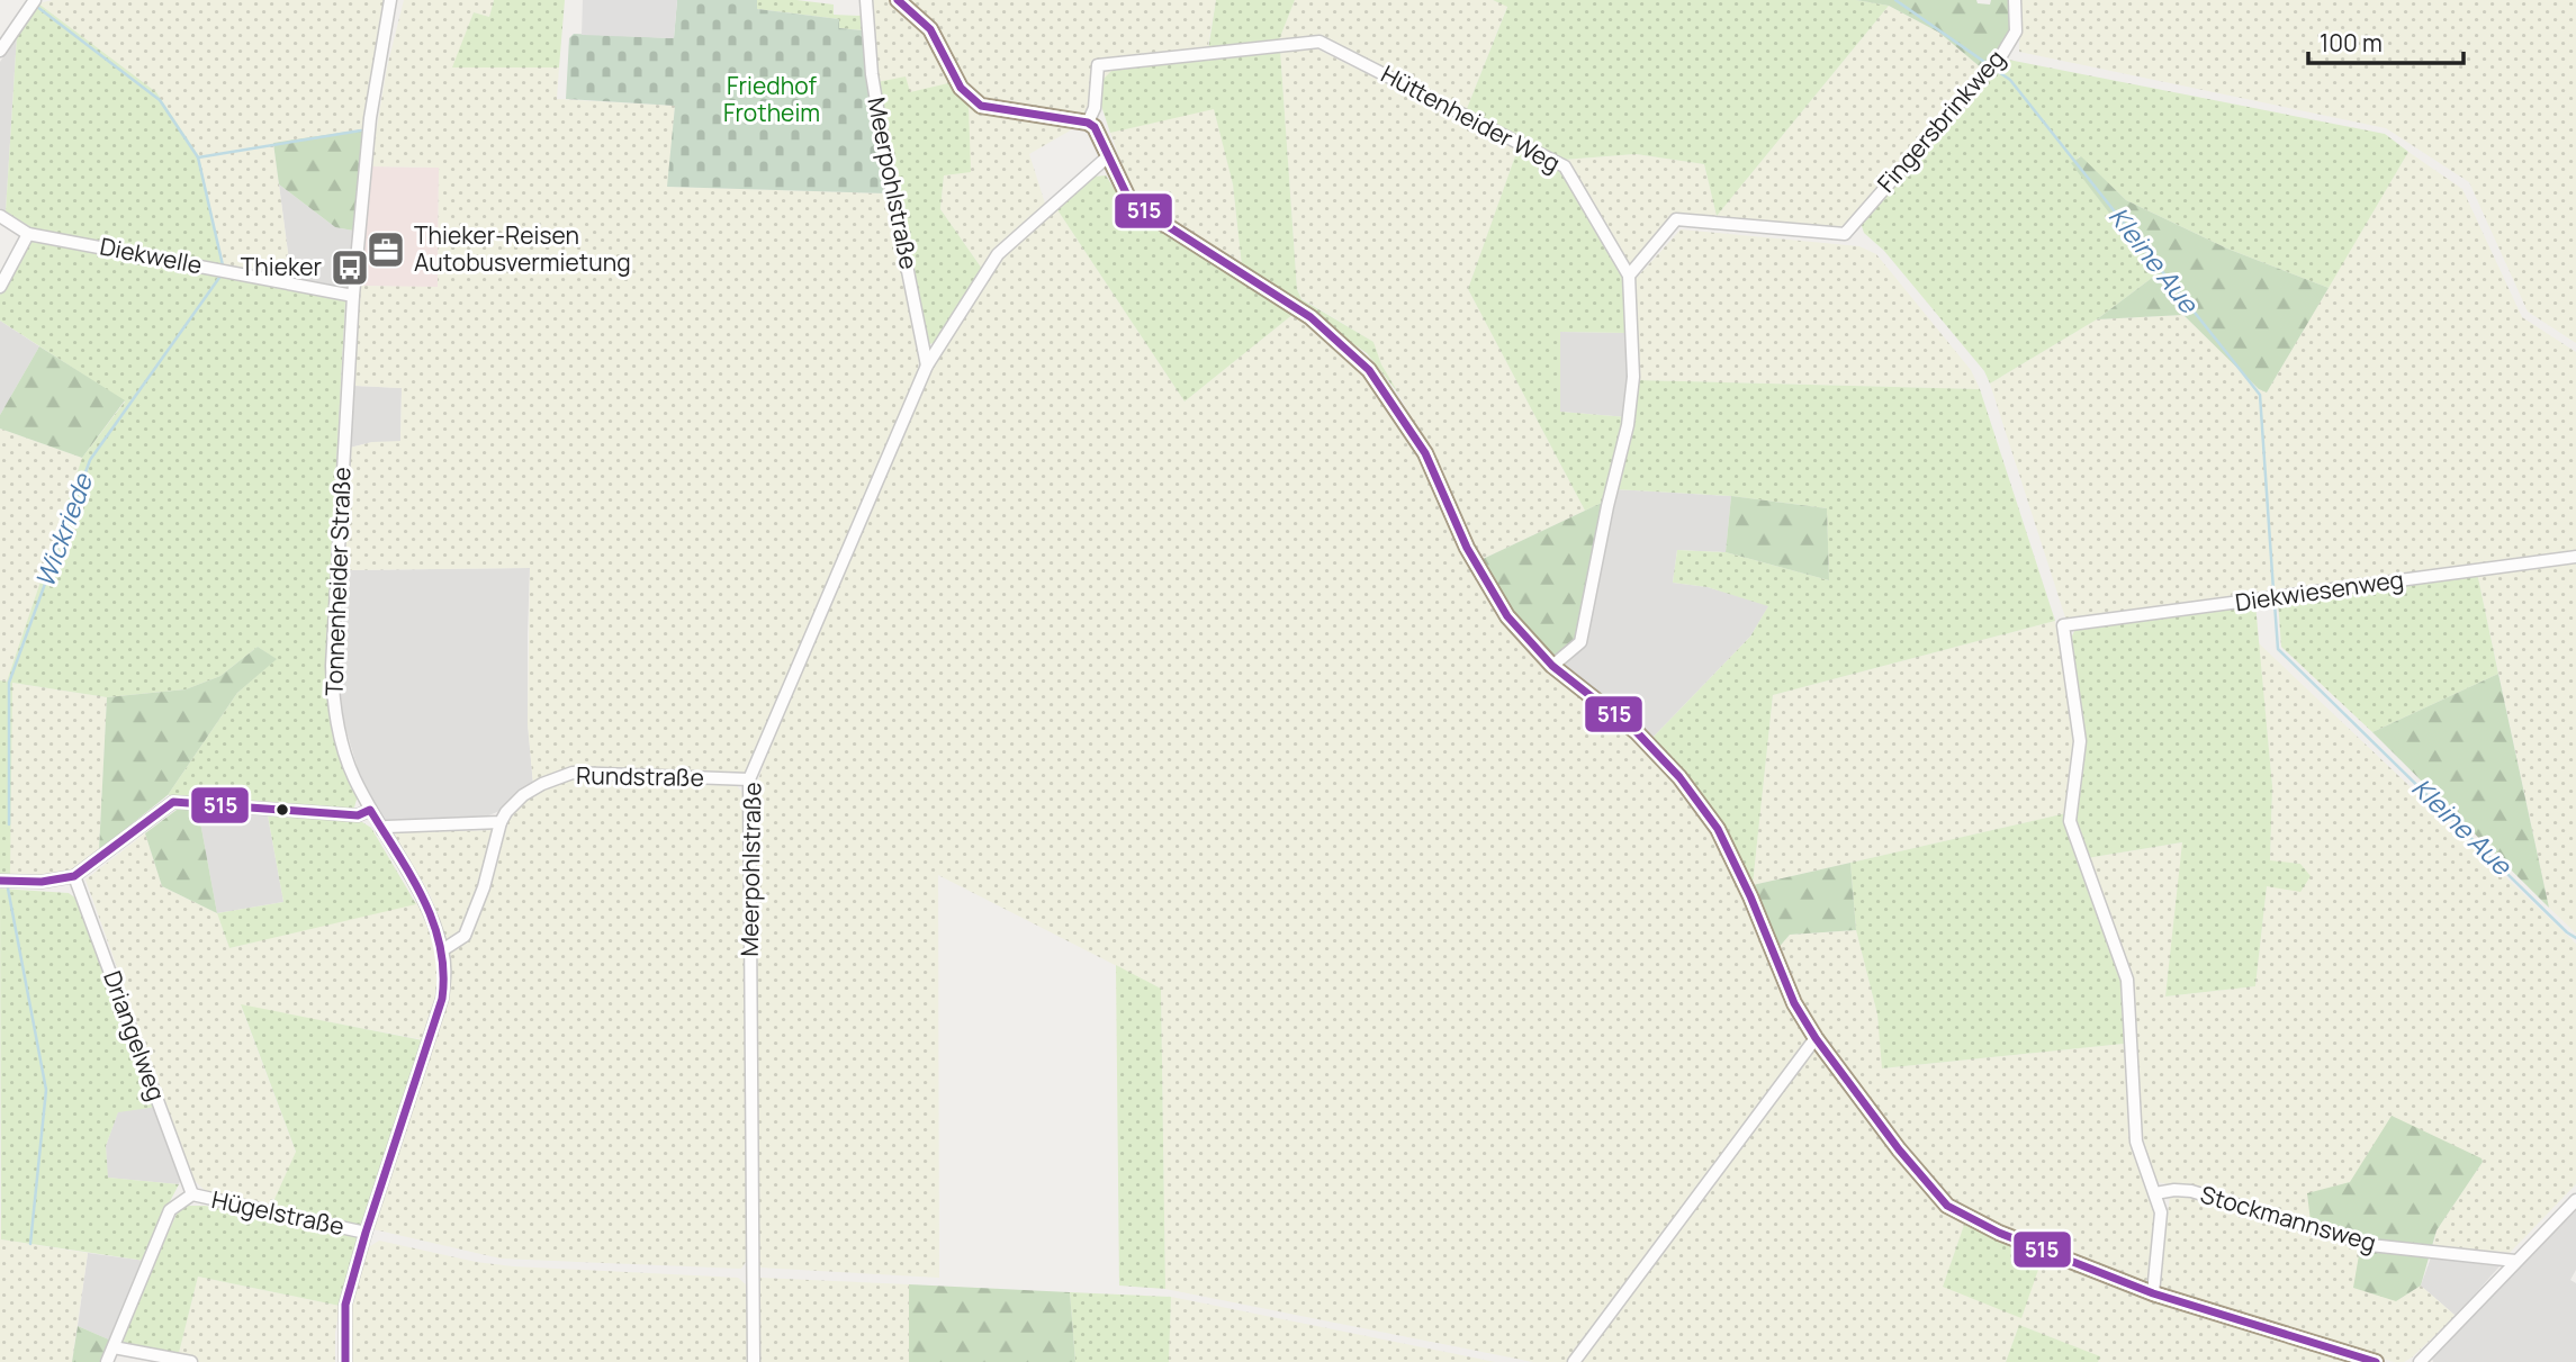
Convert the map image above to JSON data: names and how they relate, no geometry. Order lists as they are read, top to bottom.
{
  "streets": {
    "street": [
      "Hüttenheider Weg",
      "Fingersbrinkweg",
      "Meerpohlstraße",
      "Diekwelle",
      "Tonnenheider Straße",
      "Diekwiesenweg",
      "Rundstraße",
      "Driangelweg",
      "Hügelstraße",
      "Stockmannsweg"
    ]
  },
  "crossings": [
    ["Hüttenheider Weg", "Fingersbrinkweg"],
    ["Meerpohlstraße", "Rundstraße"],
    ["Diekwelle", "Tonnenheider Straße"],
    ["Tonnenheider Straße", "Rundstraße"],
    ["Tonnenheider Straße", "Hügelstraße"],
    ["Diekwiesenweg", "Stockmannsweg"],
    ["Driangelweg", "Hügelstraße"]
  ],
  "water": ["Kleine Aue", "Wickriede"],
  "parks": ["Friedhof Frotheim"],
  "places": {
    "office": ["Thieker-Reisen Autobusvermietung"],
    "bus stop": ["Thieker"]
  },
  "lines": ["transit line 515"],
  "scale_bar": "100 m"
}
